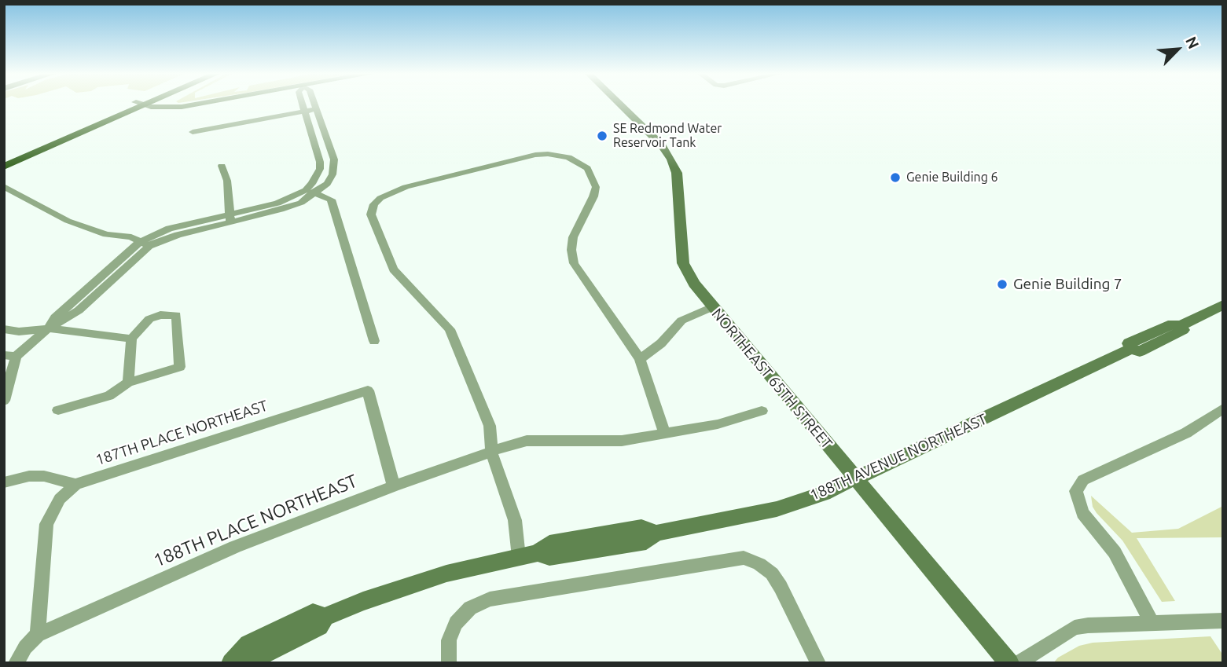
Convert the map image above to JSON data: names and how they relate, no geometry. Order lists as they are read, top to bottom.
{
  "streets": {
    "street": [
      "NORTHEAST 65TH STREET",
      "187TH PLACE NORTHEAST",
      "188TH AVENUE NORTHEAST",
      "188TH PLACE NORTHEAST"
    ]
  },
  "crossings": [
    ["NORTHEAST 65TH STREET", "188TH AVENUE NORTHEAST"],
    ["187TH PLACE NORTHEAST", "188TH PLACE NORTHEAST"]
  ],
  "places": ["SE Redmond Water Reservoir Tank", "Genie Building 6", "Genie Building 7"],
  "north": "top right"
}
